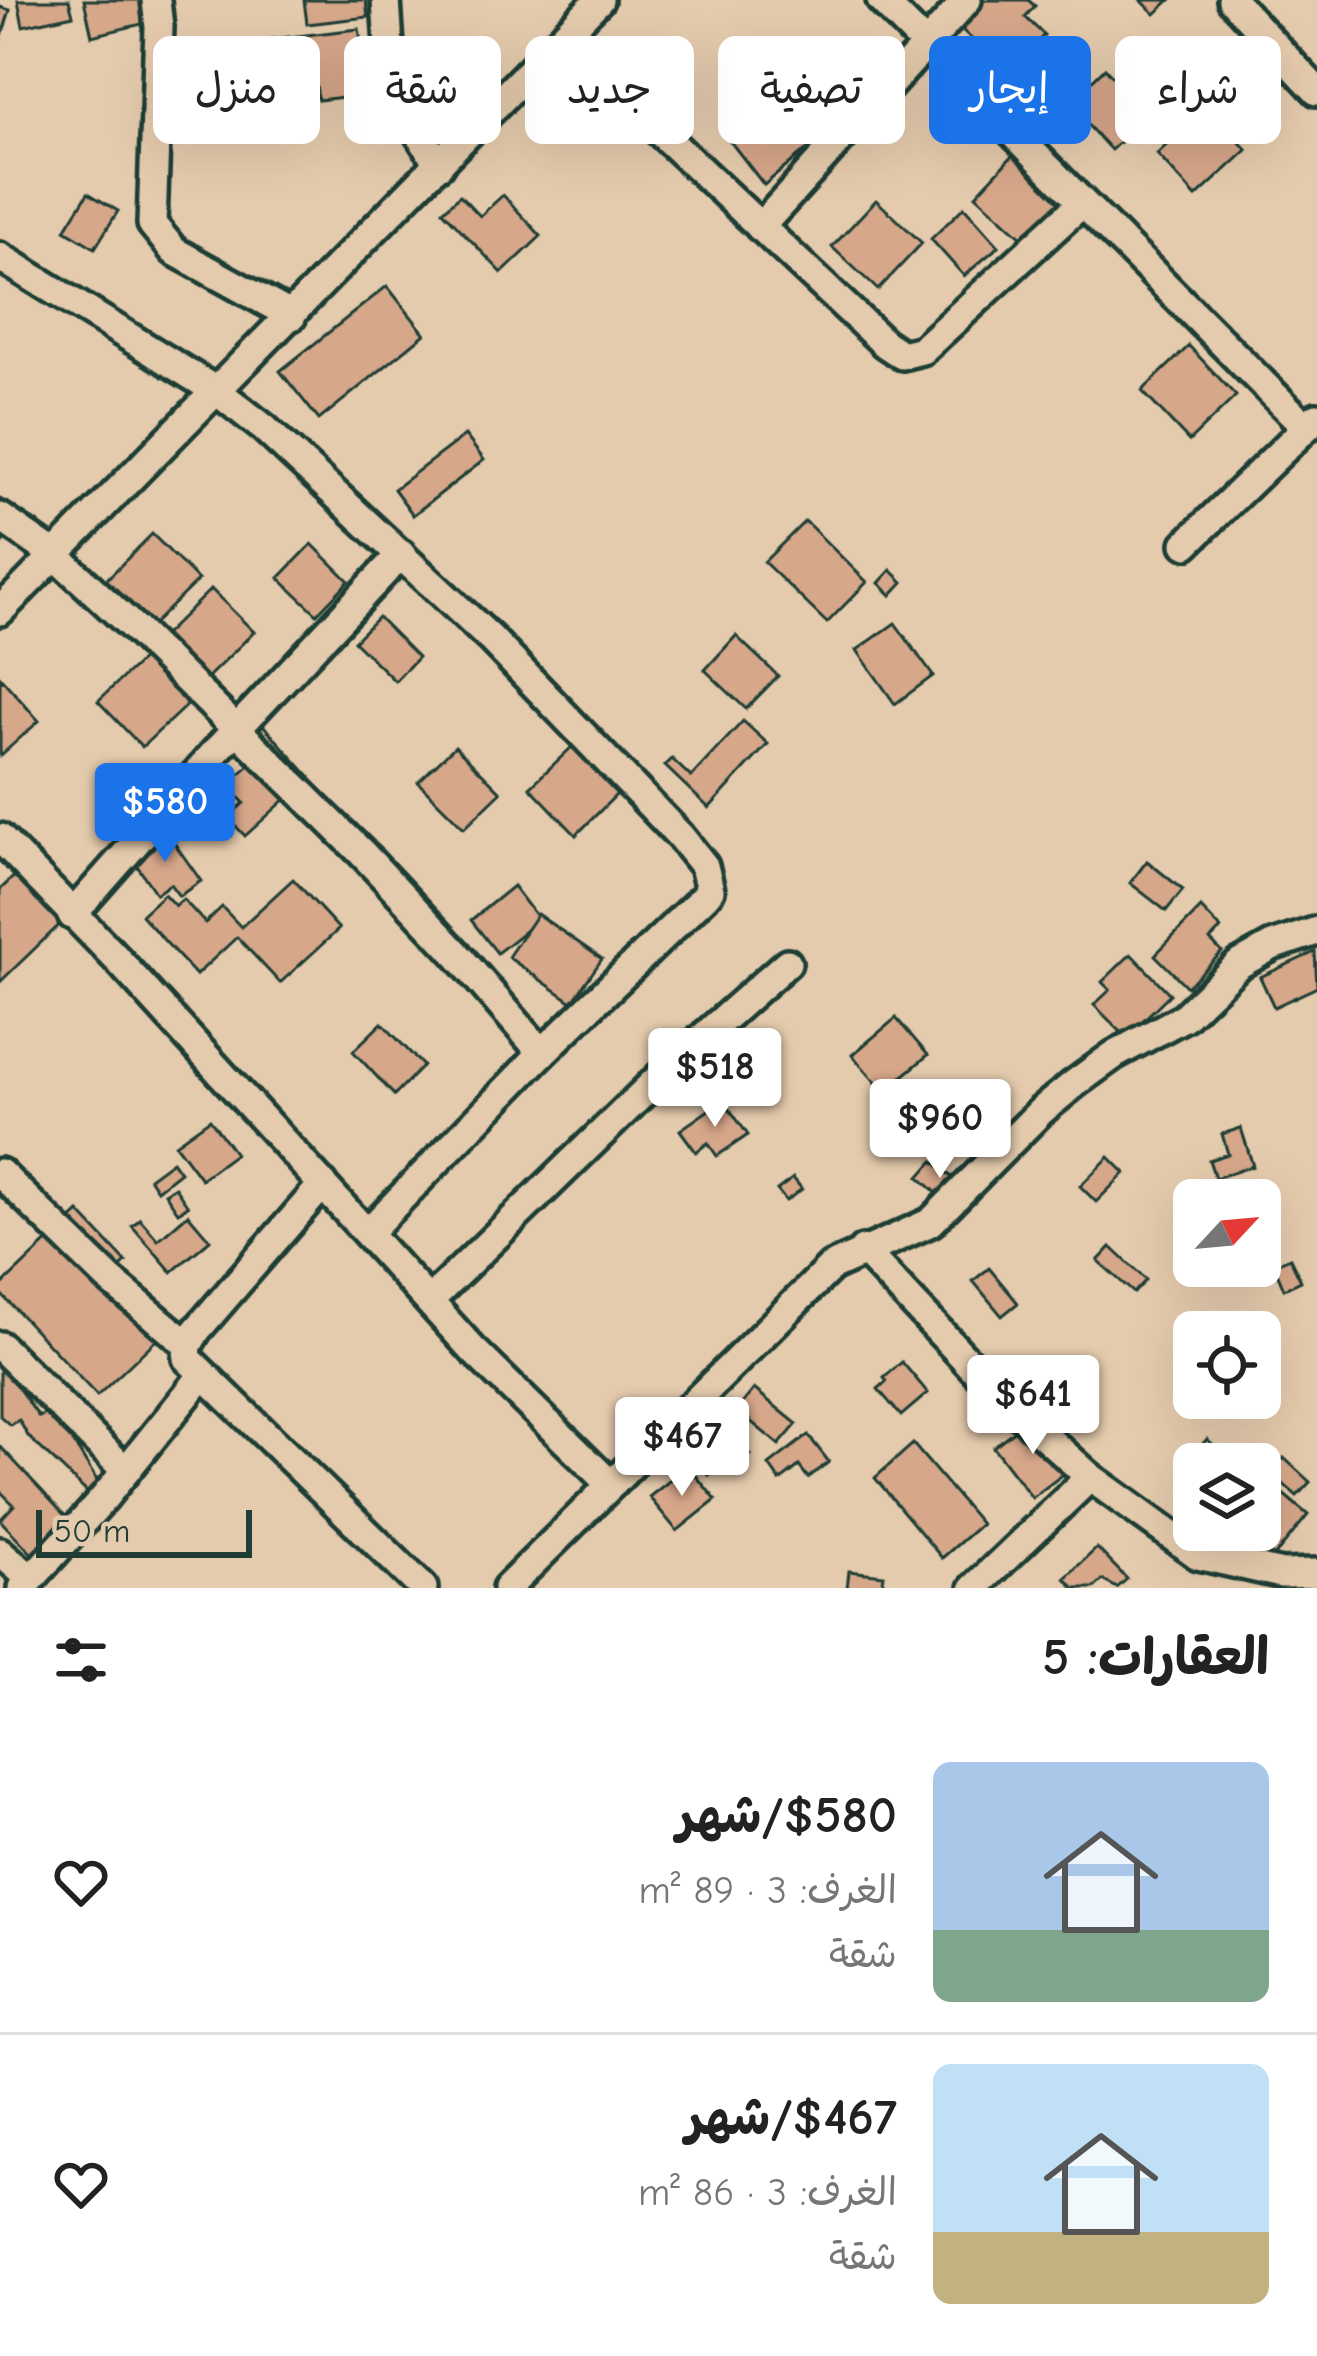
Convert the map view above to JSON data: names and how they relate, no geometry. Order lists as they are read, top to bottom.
{
  "scale_bar": "50 m",
  "north": "top right",
  "page": {
    "chip": [
      "شراء",
      "إيجار",
      "تصفية",
      "جديد",
      "شقة",
      "منزل"
    ],
    "price": [
      "$580",
      "$518",
      "$960",
      "$641",
      "$467"
    ],
    "scale": "50 m",
    "heading": "العقارات: 5",
    "list": [
      {
        "name": "$580/شهر",
        "note": "الغرف: 3 · 89 m² · شقة"
      },
      {
        "name": "$467/شهر",
        "note": "الغرف: 3 · 86 m² · شقة"
      }
    ]
  }
}
